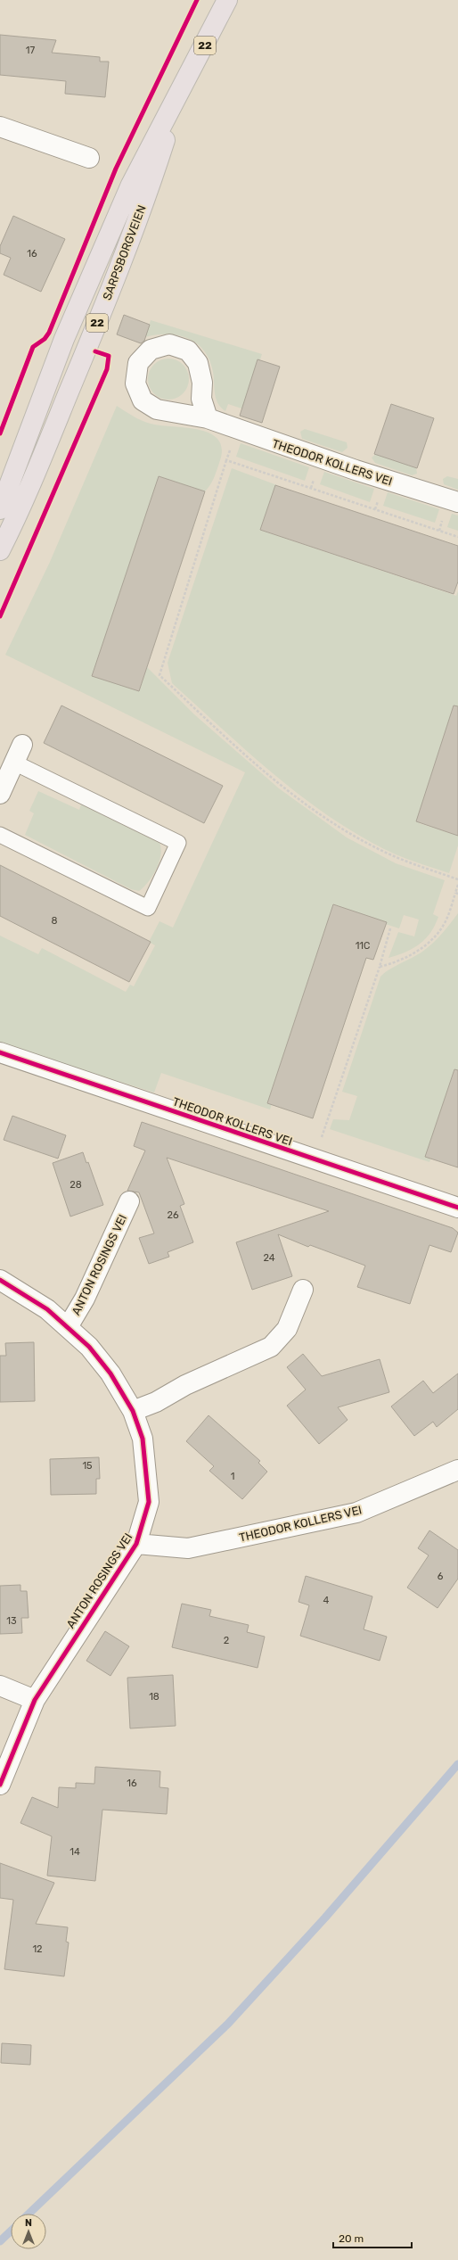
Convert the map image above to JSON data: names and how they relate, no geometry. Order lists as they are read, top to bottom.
{
  "streets": {
    "highway": ["22", "SARPSBORGVEIEN"],
    "street": ["THEODOR KOLLERS VEI", "ANTON ROSINGS VEI"]
  },
  "crossings": [
    ["THEODOR KOLLERS VEI", "ANTON ROSINGS VEI"]
  ],
  "house_numbers": [
    "17",
    "16",
    "8",
    "11C",
    "28",
    "26",
    "24",
    "15",
    "1",
    "6",
    "4",
    "13",
    "2",
    "18",
    "16",
    "14",
    "12"
  ],
  "scale_bar": "20 m",
  "north": "top"
}
